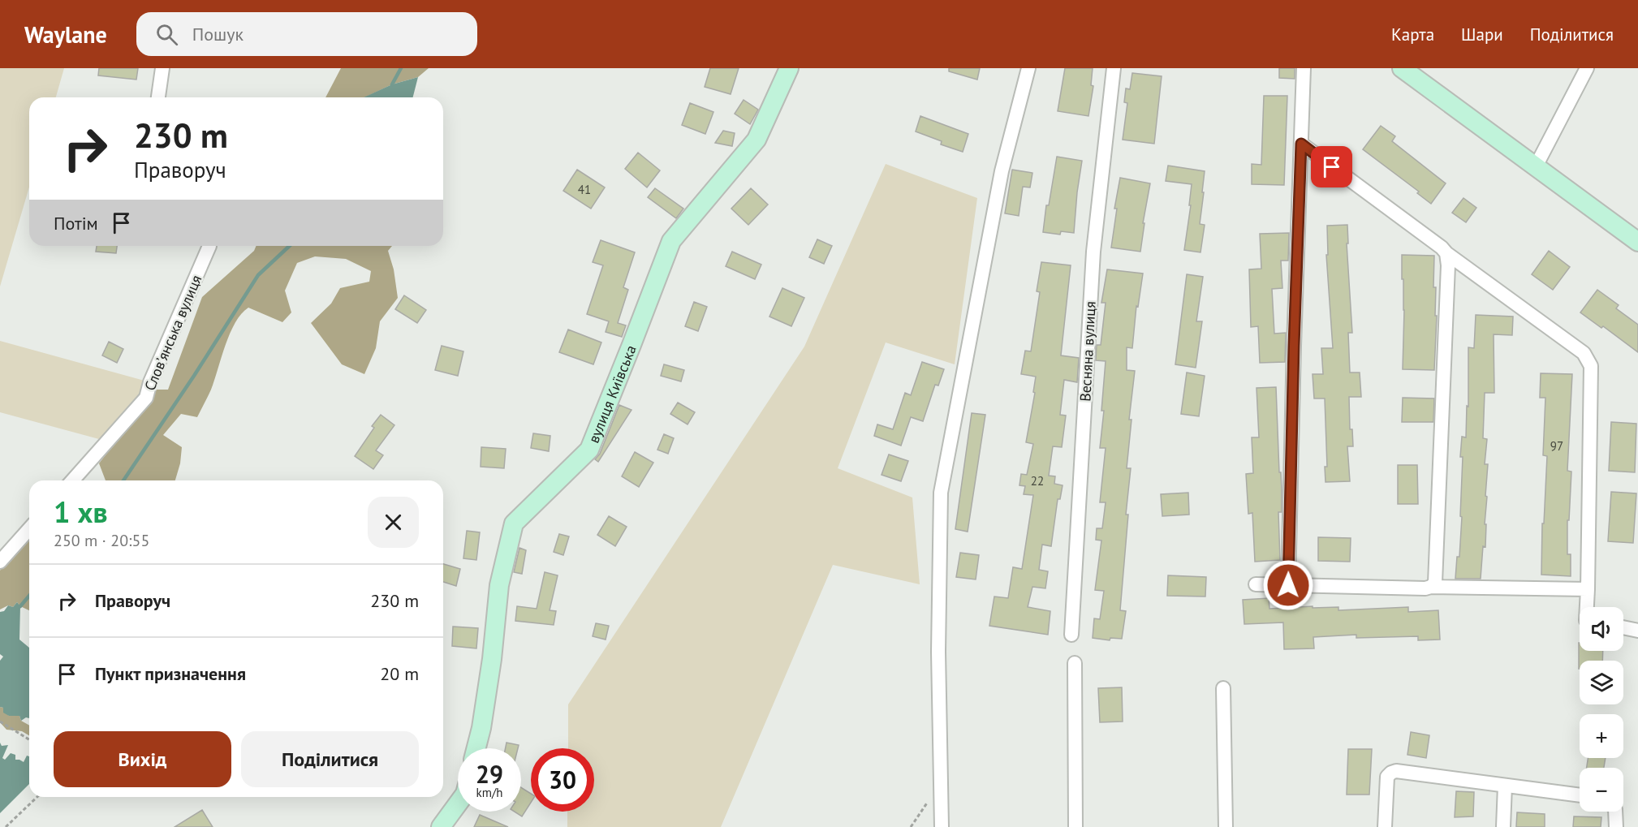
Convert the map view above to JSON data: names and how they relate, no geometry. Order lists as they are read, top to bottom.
{
  "streets": {
    "street": ["Словʼянська вулиця", "Весняна вулиця", "вулиця Київська"]
  },
  "house_numbers": ["41", "97", "22"],
  "page": {
    "header": "Waylane",
    "search": "Пошук",
    "nav": ["Карта", "Шари", "Поділитися"],
    "turn": ["230 m", "Праворуч"],
    "then": "Потім",
    "heading": ["1 хв", "250 m · 20:55"],
    "list": [
      {
        "name": "Праворуч",
        "value": "230 m"
      },
      {
        "name": "Пункт призначення",
        "value": "20 m"
      }
    ],
    "map_buttons": ["+", "−"],
    "buttons": ["Вихід", "Поділитися"],
    "speed": "29 km/h",
    "limit": "30"
  }
}
